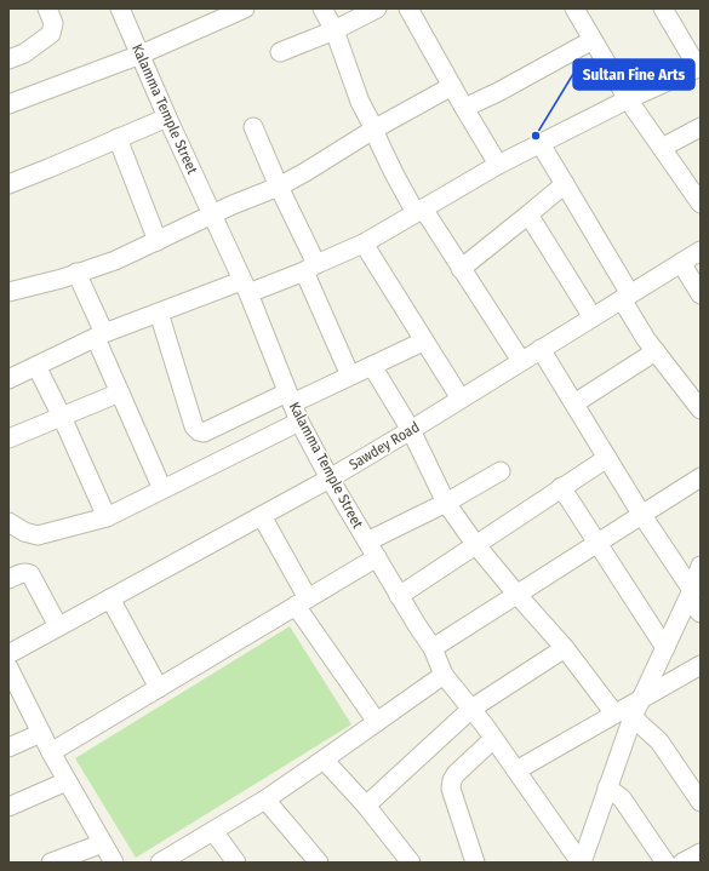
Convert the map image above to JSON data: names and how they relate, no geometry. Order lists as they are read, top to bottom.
{
  "streets": {
    "street": ["Kalamma Temple Street", "Sawdey Road"]
  },
  "crossings": [
    ["Kalamma Temple Street", "Sawdey Road"]
  ],
  "places": ["Sultan Fine Arts"]
}
